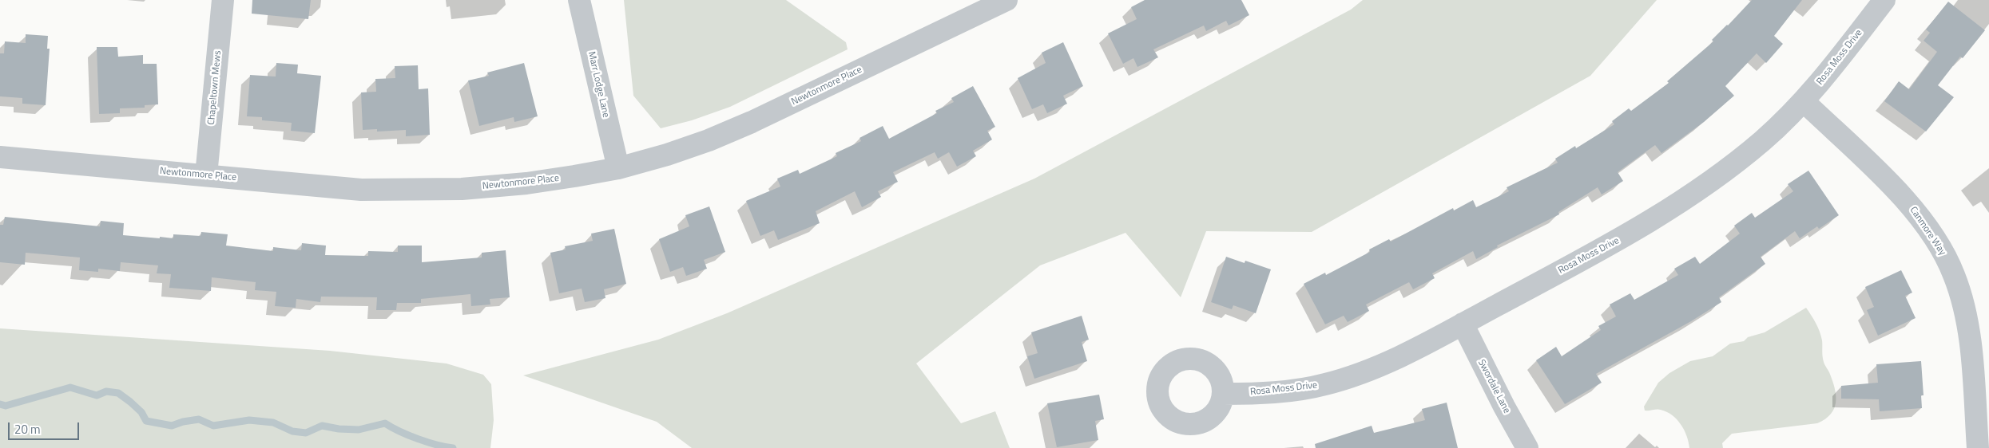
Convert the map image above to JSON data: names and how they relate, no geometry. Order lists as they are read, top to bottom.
{
  "streets": {
    "street": [
      "Rosa Moss Drive",
      "Marr Lodge Lane",
      "Newtonmore Place",
      "Chapeltown Mews",
      "Canmore Way",
      "Swordale Lane"
    ]
  },
  "crossings": [
    ["Rosa Moss Drive", "Canmore Way"],
    ["Rosa Moss Drive", "Swordale Lane"],
    ["Marr Lodge Lane", "Newtonmore Place"],
    ["Newtonmore Place", "Chapeltown Mews"]
  ],
  "scale_bar": "20 m"
}
